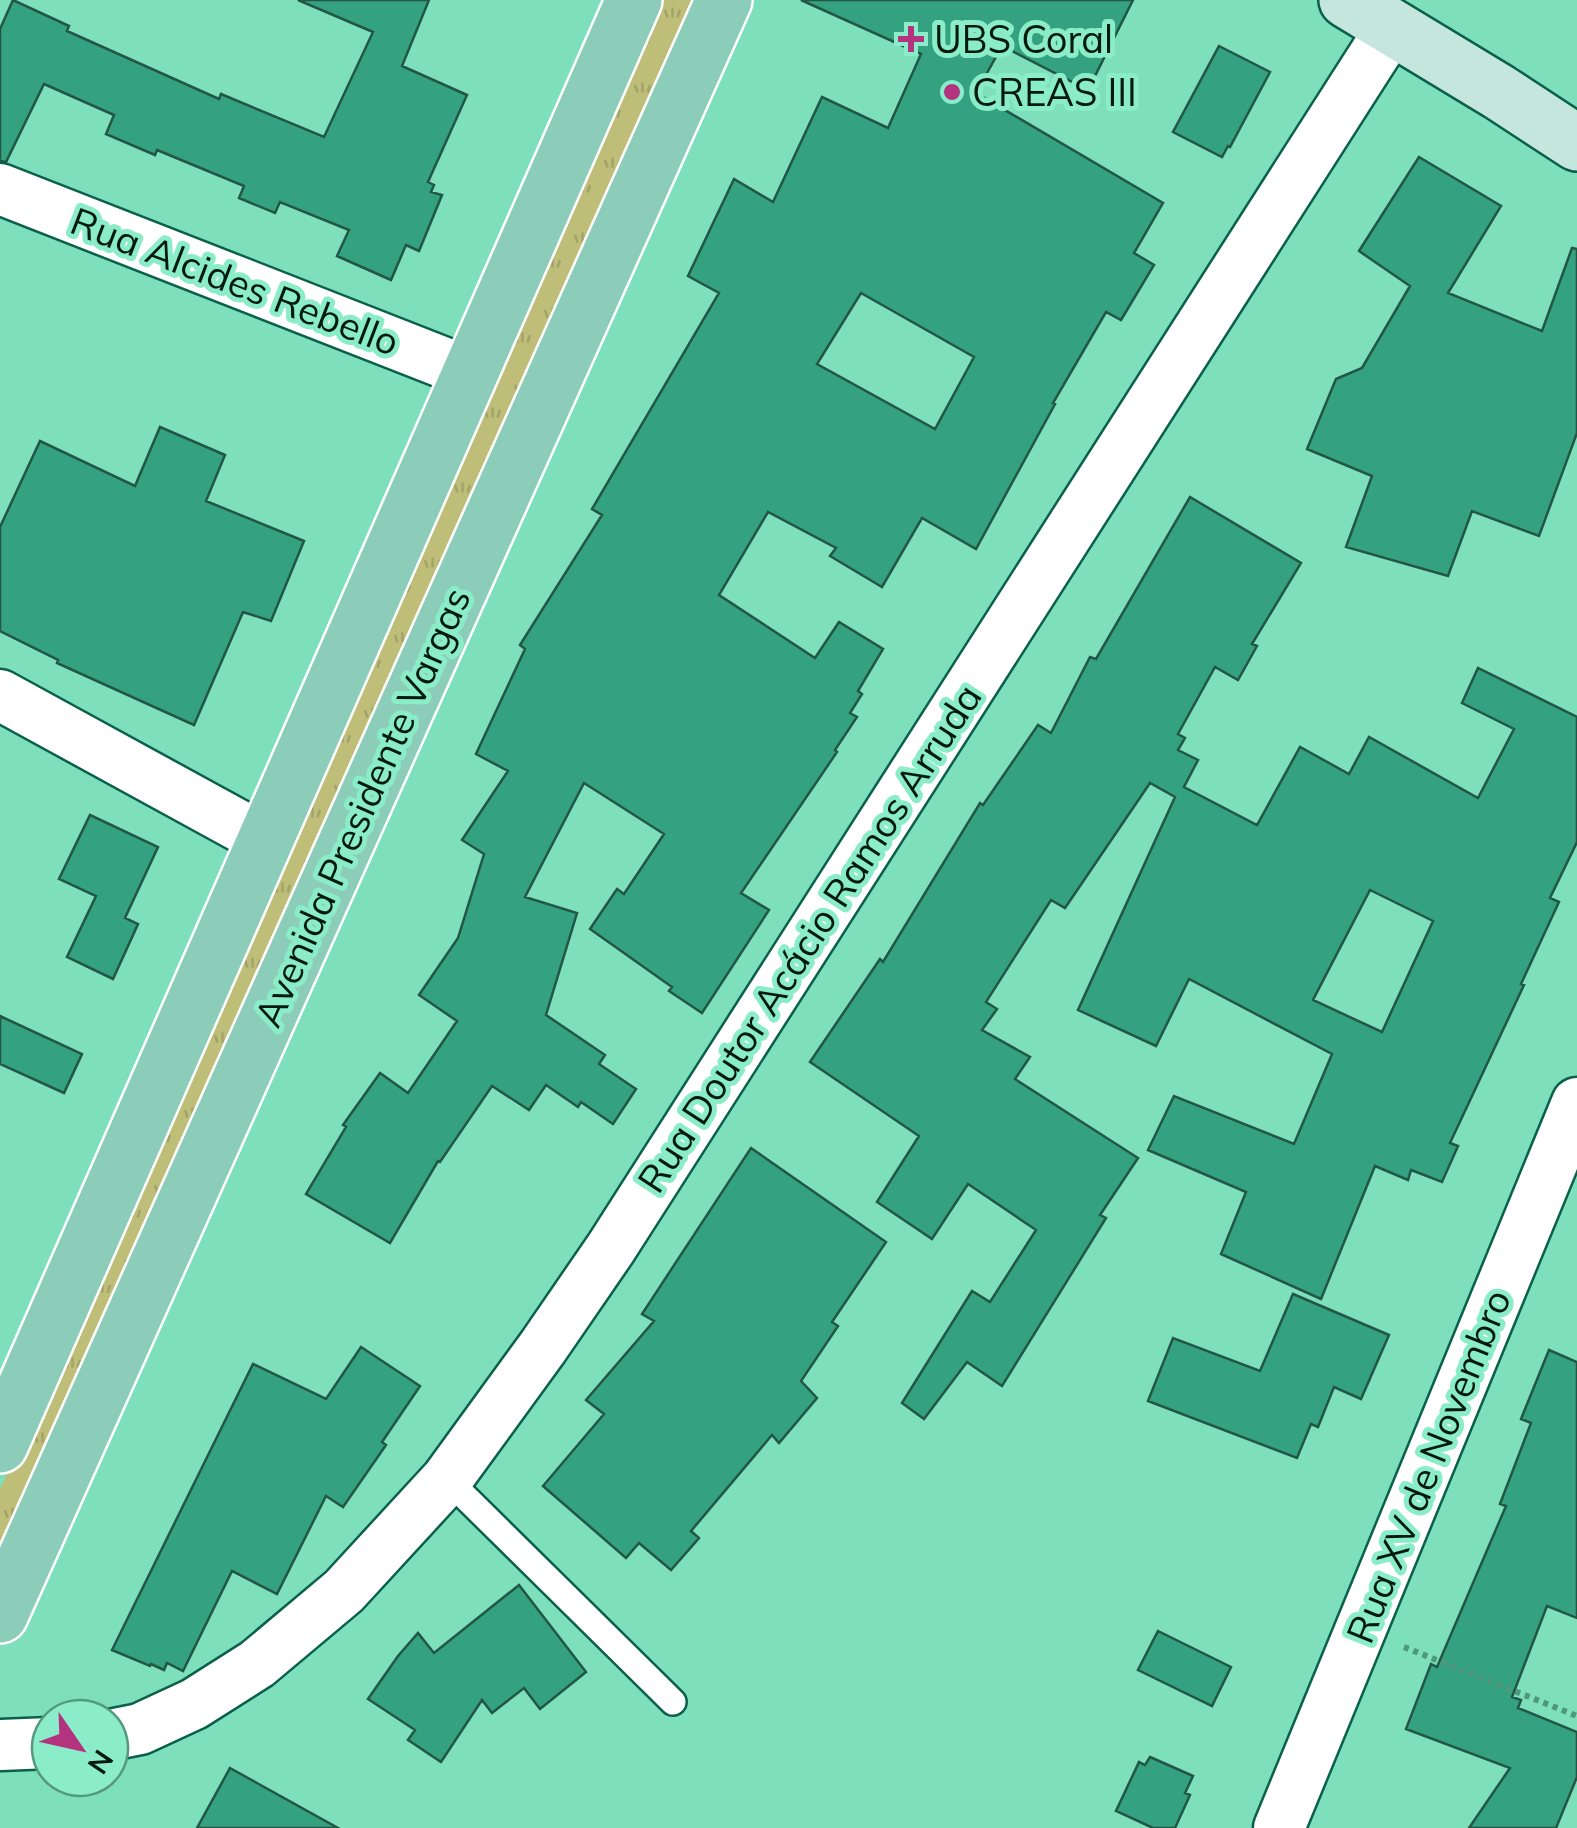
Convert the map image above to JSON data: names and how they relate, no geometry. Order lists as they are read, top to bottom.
{
  "streets": {
    "main road": ["Avenida Presidente Vargas"],
    "street": ["Rua Alcides Rebello", "Rua Doutor Acácio Ramos Arruda", "Rua XV de Novembro"]
  },
  "crossings": [
    ["Rua Alcides Rebello", "Avenida Presidente Vargas"]
  ],
  "places": {
    "health": ["UBS Coral"],
    "other": ["CREAS III"]
  },
  "north": "bottom right"
}
